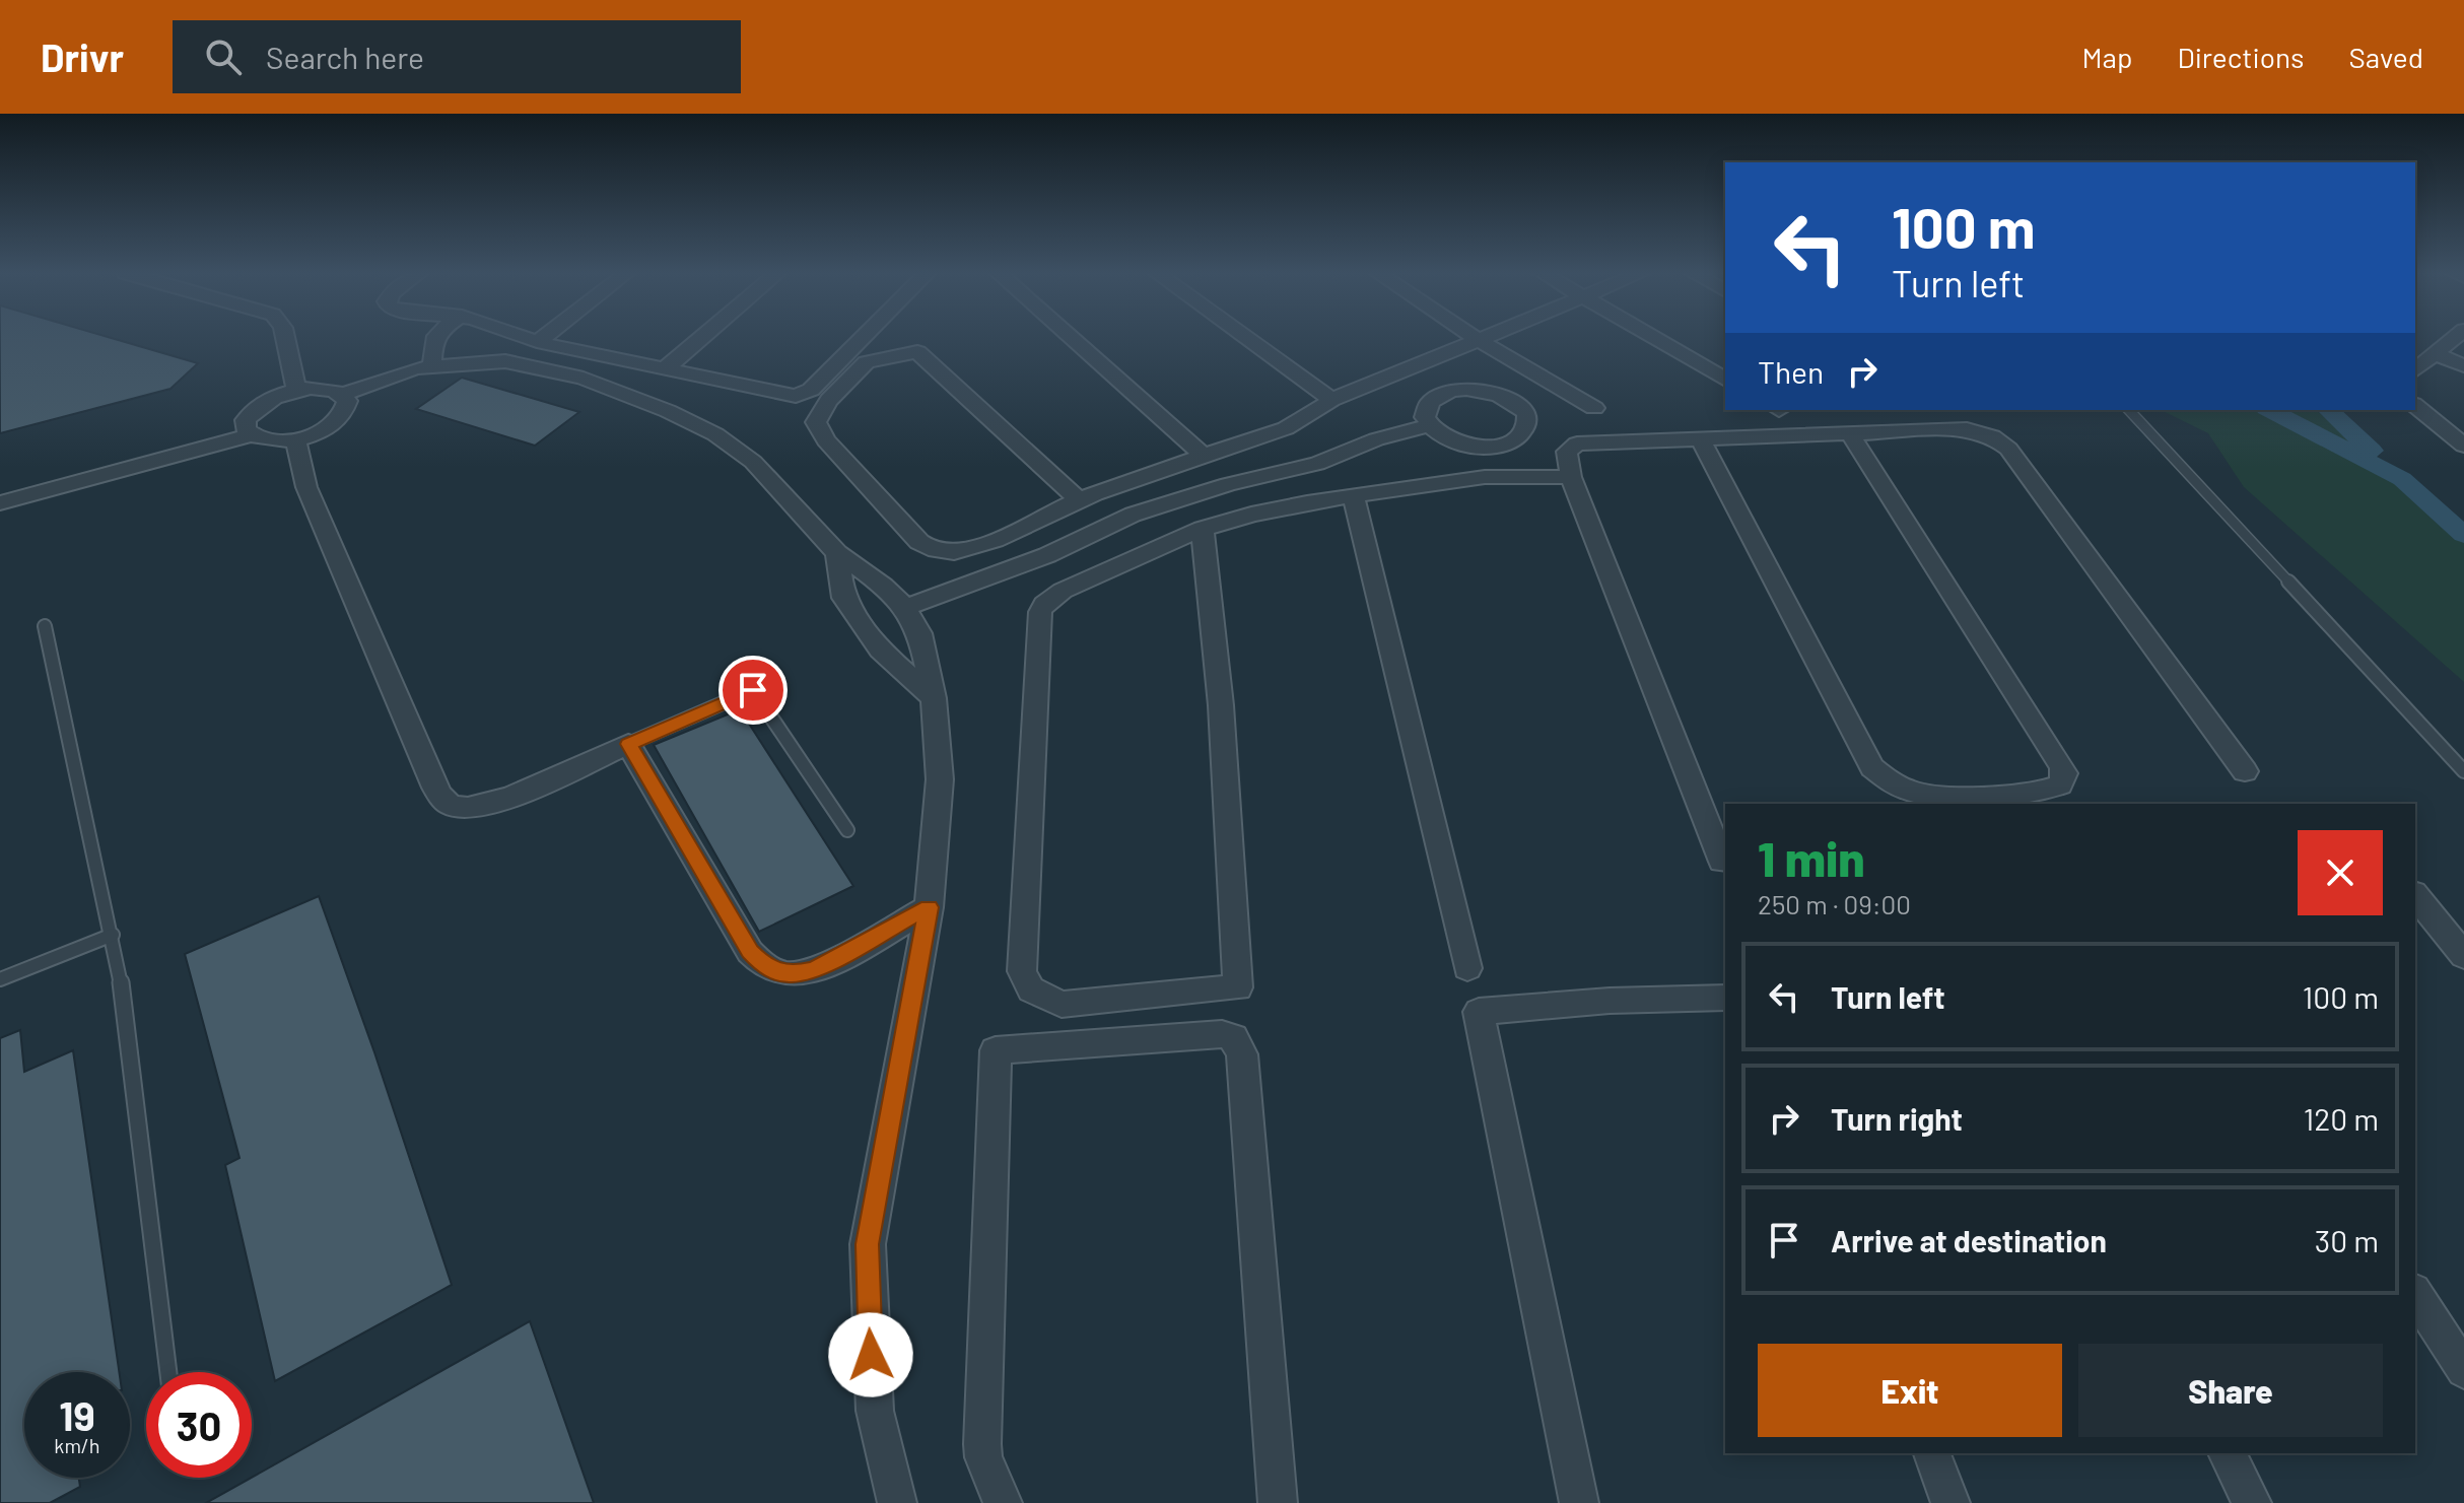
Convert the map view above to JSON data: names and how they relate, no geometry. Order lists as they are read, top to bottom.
{
  "page": {
    "header": "Drivr",
    "search": "Search here",
    "nav": ["Map", "Directions", "Saved"],
    "turn": ["100 m", "Turn left"],
    "then": "Then",
    "heading": ["1 min", "250 m · 09:00"],
    "list": [
      {
        "name": "Turn left",
        "value": "100 m"
      },
      {
        "name": "Turn right",
        "value": "120 m"
      },
      {
        "name": "Arrive at destination",
        "value": "30 m"
      }
    ],
    "buttons": ["Exit", "Share"],
    "speed": "19 km/h",
    "limit": "30"
  }
}
